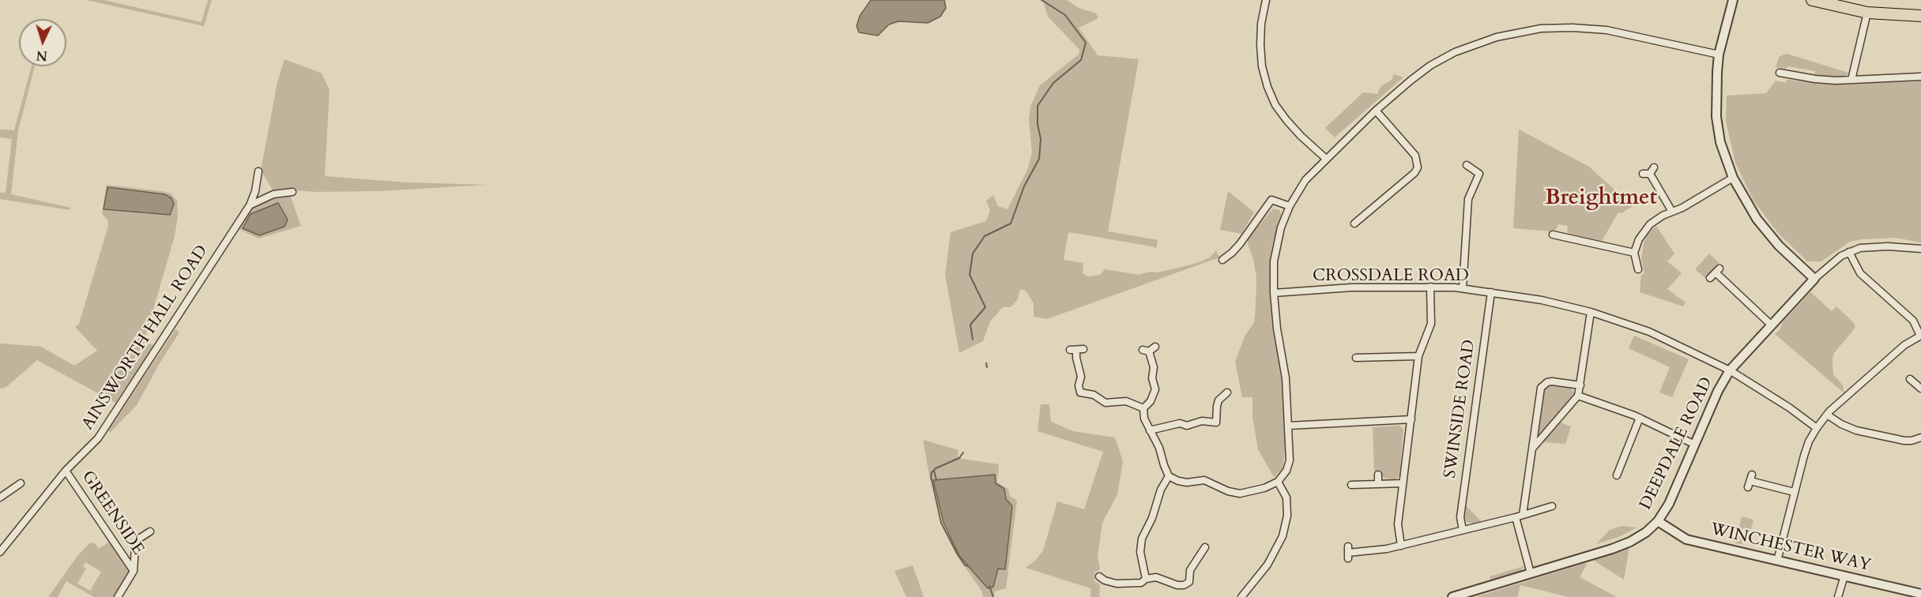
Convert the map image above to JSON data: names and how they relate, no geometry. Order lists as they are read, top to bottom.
{
  "streets": {
    "street": [
      "CROSSDALE ROAD",
      "AINSWORTH HALL ROAD",
      "SWINSIDE ROAD",
      "DEEPDALE ROAD",
      "GREENSIDE",
      "WINCHESTER WAY"
    ]
  },
  "crossings": [
    ["CROSSDALE ROAD", "SWINSIDE ROAD"],
    ["CROSSDALE ROAD", "DEEPDALE ROAD"],
    ["AINSWORTH HALL ROAD", "GREENSIDE"],
    ["DEEPDALE ROAD", "WINCHESTER WAY"]
  ],
  "districts": ["Breightmet"],
  "north": "bottom"
}
